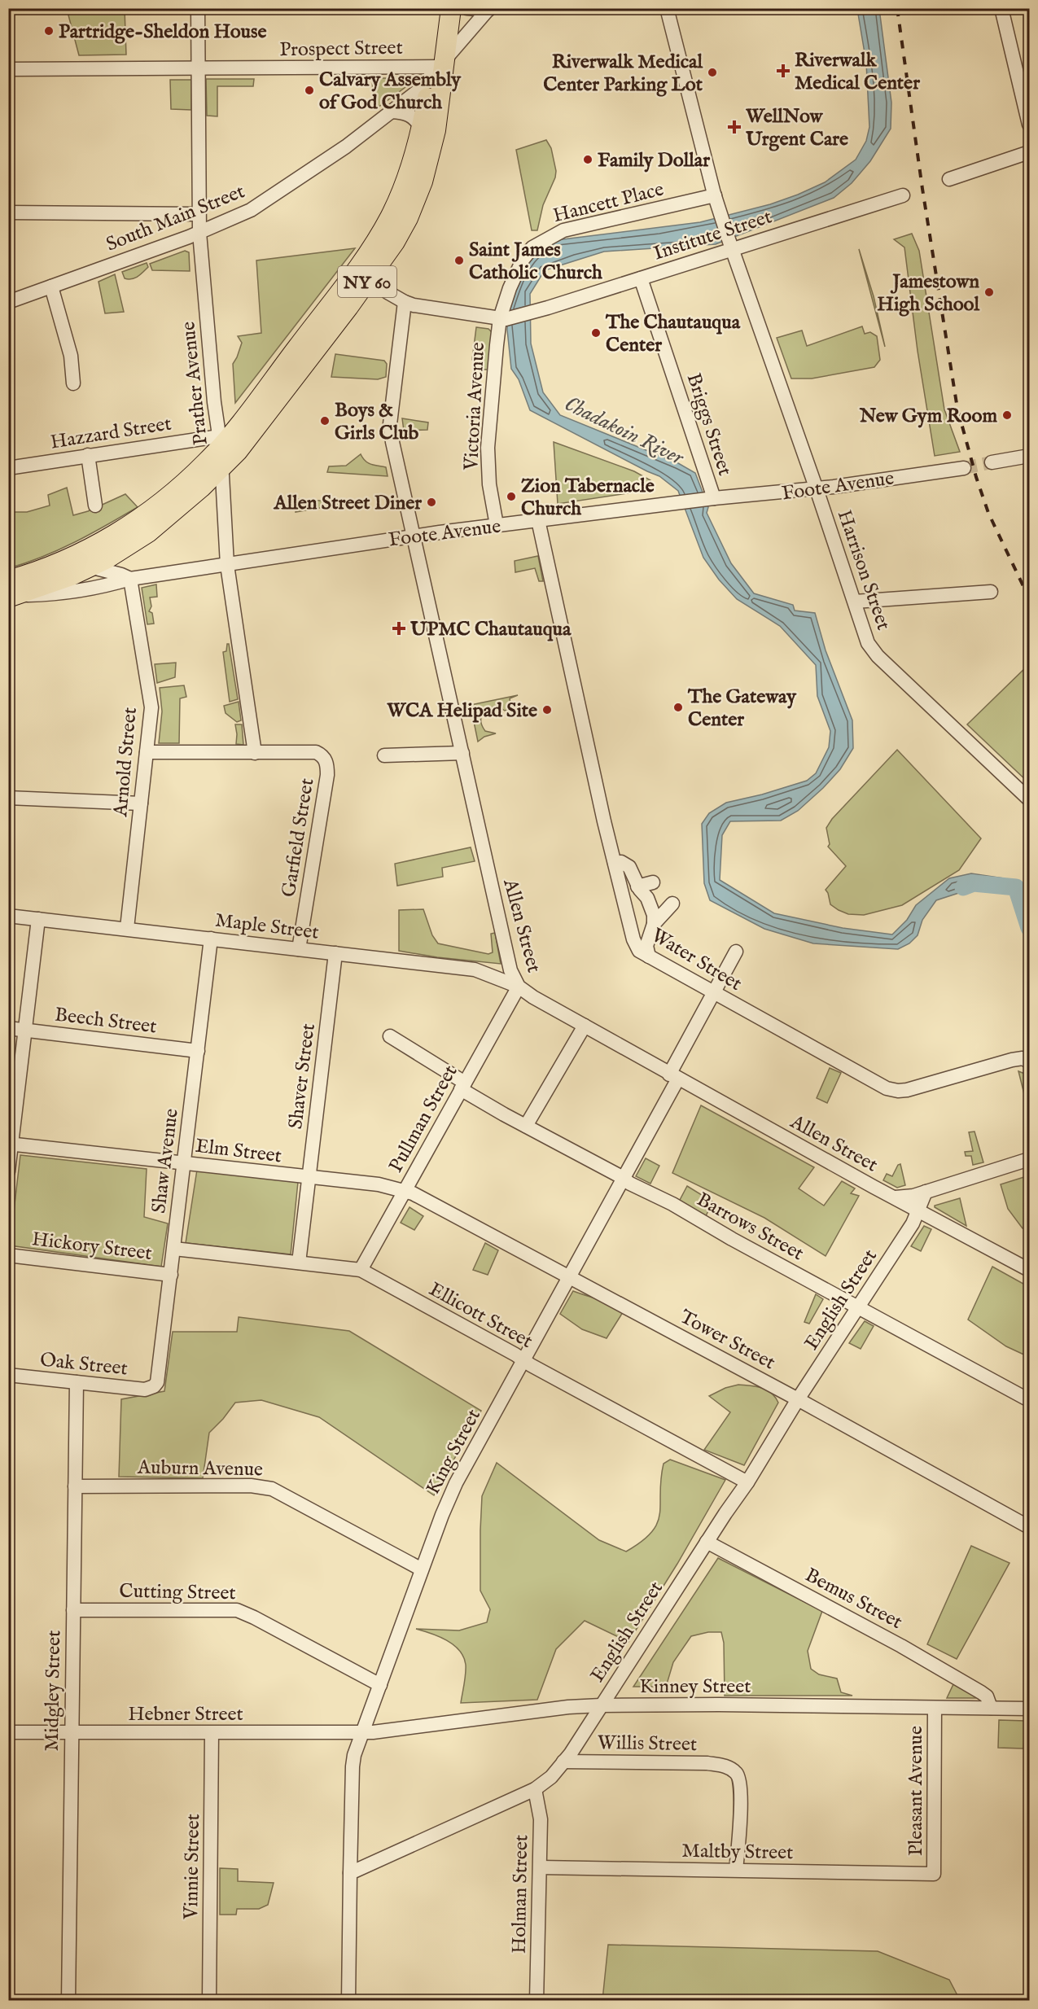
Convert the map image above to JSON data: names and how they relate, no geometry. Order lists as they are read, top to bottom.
{
  "streets": {
    "highway": ["NY 60"],
    "street": [
      "Prospect Street",
      "Hancett Place",
      "South Main Street",
      "Institute Street",
      "Prather Avenue",
      "Victoria Avenue",
      "Briggs Street",
      "Hazzard Street",
      "Foote Avenue",
      "Harrison Street",
      "Arnold Street",
      "Garfield Street",
      "Maple Street",
      "Allen Street",
      "Water Street",
      "Beech Street",
      "Shaver Street",
      "Pullman Street",
      "Elm Street",
      "Shaw Avenue",
      "Barrows Street",
      "Hickory Street",
      "English Street",
      "Ellicott Street",
      "Tower Street",
      "Oak Street",
      "King Street",
      "Auburn Avenue",
      "Cutting Street",
      "Bemus Street",
      "Kinney Street",
      "Midgley Street",
      "Hebner Street",
      "Willis Street",
      "Pleasant Avenue",
      "Maltby Street",
      "Vinnie Street",
      "Holman Street"
    ]
  },
  "crossings": [
    ["Prospect Street", "South Main Street"],
    ["Prospect Street", "NY 60"],
    ["Prospect Street", "Prather Avenue"],
    ["Hancett Place", "Institute Street"],
    ["Hancett Place", "Victoria Avenue"],
    ["Hancett Place", "Harrison Street"],
    ["South Main Street", "NY 60"],
    ["South Main Street", "Prather Avenue"],
    ["Institute Street", "Victoria Avenue"],
    ["Institute Street", "Briggs Street"],
    ["Institute Street", "Harrison Street"],
    ["NY 60", "Prather Avenue"],
    ["NY 60", "Hazzard Street"],
    ["NY 60", "Foote Avenue"],
    ["Prather Avenue", "Hazzard Street"],
    ["Prather Avenue", "Foote Avenue"],
    ["Prather Avenue", "Garfield Street"],
    ["Victoria Avenue", "Foote Avenue"],
    ["Briggs Street", "Foote Avenue"],
    ["Foote Avenue", "Harrison Street"],
    ["Foote Avenue", "Arnold Street"],
    ["Foote Avenue", "Allen Street"],
    ["Foote Avenue", "Water Street"],
    ["Arnold Street", "Maple Street"],
    ["Garfield Street", "Maple Street"],
    ["Maple Street", "Allen Street"],
    ["Maple Street", "Shaver Street"],
    ["Maple Street", "Pullman Street"],
    ["Maple Street", "Shaw Avenue"],
    ["Allen Street", "Pullman Street"],
    ["Allen Street", "English Street"],
    ["Allen Street", "King Street"],
    ["Water Street", "King Street"],
    ["Beech Street", "Shaw Avenue"],
    ["Shaver Street", "Elm Street"],
    ["Shaver Street", "Ellicott Street"],
    ["Pullman Street", "Elm Street"],
    ["Pullman Street", "Barrows Street"],
    ["Pullman Street", "Ellicott Street"],
    ["Pullman Street", "Tower Street"],
    ["Elm Street", "Shaw Avenue"],
    ["Elm Street", "Tower Street"],
    ["Shaw Avenue", "Hickory Street"],
    ["Shaw Avenue", "Ellicott Street"],
    ["Shaw Avenue", "Oak Street"],
    ["Barrows Street", "English Street"],
    ["Barrows Street", "King Street"],
    ["English Street", "Ellicott Street"],
    ["English Street", "Tower Street"],
    ["English Street", "King Street"],
    ["English Street", "Bemus Street"],
    ["English Street", "Kinney Street"],
    ["English Street", "Willis Street"],
    ["English Street", "Holman Street"],
    ["Ellicott Street", "King Street"],
    ["Tower Street", "King Street"],
    ["Oak Street", "Midgley Street"],
    ["King Street", "Auburn Avenue"],
    ["King Street", "Cutting Street"],
    ["King Street", "Kinney Street"],
    ["King Street", "Hebner Street"],
    ["Auburn Avenue", "Midgley Street"],
    ["Cutting Street", "Midgley Street"],
    ["Bemus Street", "Kinney Street"],
    ["Kinney Street", "Hebner Street"],
    ["Kinney Street", "Pleasant Avenue"],
    ["Midgley Street", "Hebner Street"],
    ["Hebner Street", "Vinnie Street"],
    ["Willis Street", "Maltby Street"],
    ["Pleasant Avenue", "Maltby Street"],
    ["Maltby Street", "Holman Street"]
  ],
  "water": ["Chadakoin River"],
  "places": {
    "other": [
      "Partridge-Sheldon House",
      "Riverwalk Medical Center Parking Lot",
      "Calvary Assembly of God Church",
      "Family Dollar",
      "Saint James Catholic Church",
      "Jamestown High School",
      "The Chautauqua Center",
      "New Gym Room",
      "Boys & Girls Club",
      "Zion Tabernacle Church",
      "Allen Street Diner",
      "The Gateway Center",
      "WCA Helipad Site"
    ],
    "health": ["Riverwalk Medical Center", "WellNow Urgent Care", "UPMC Chautauqua"]
  }
}
